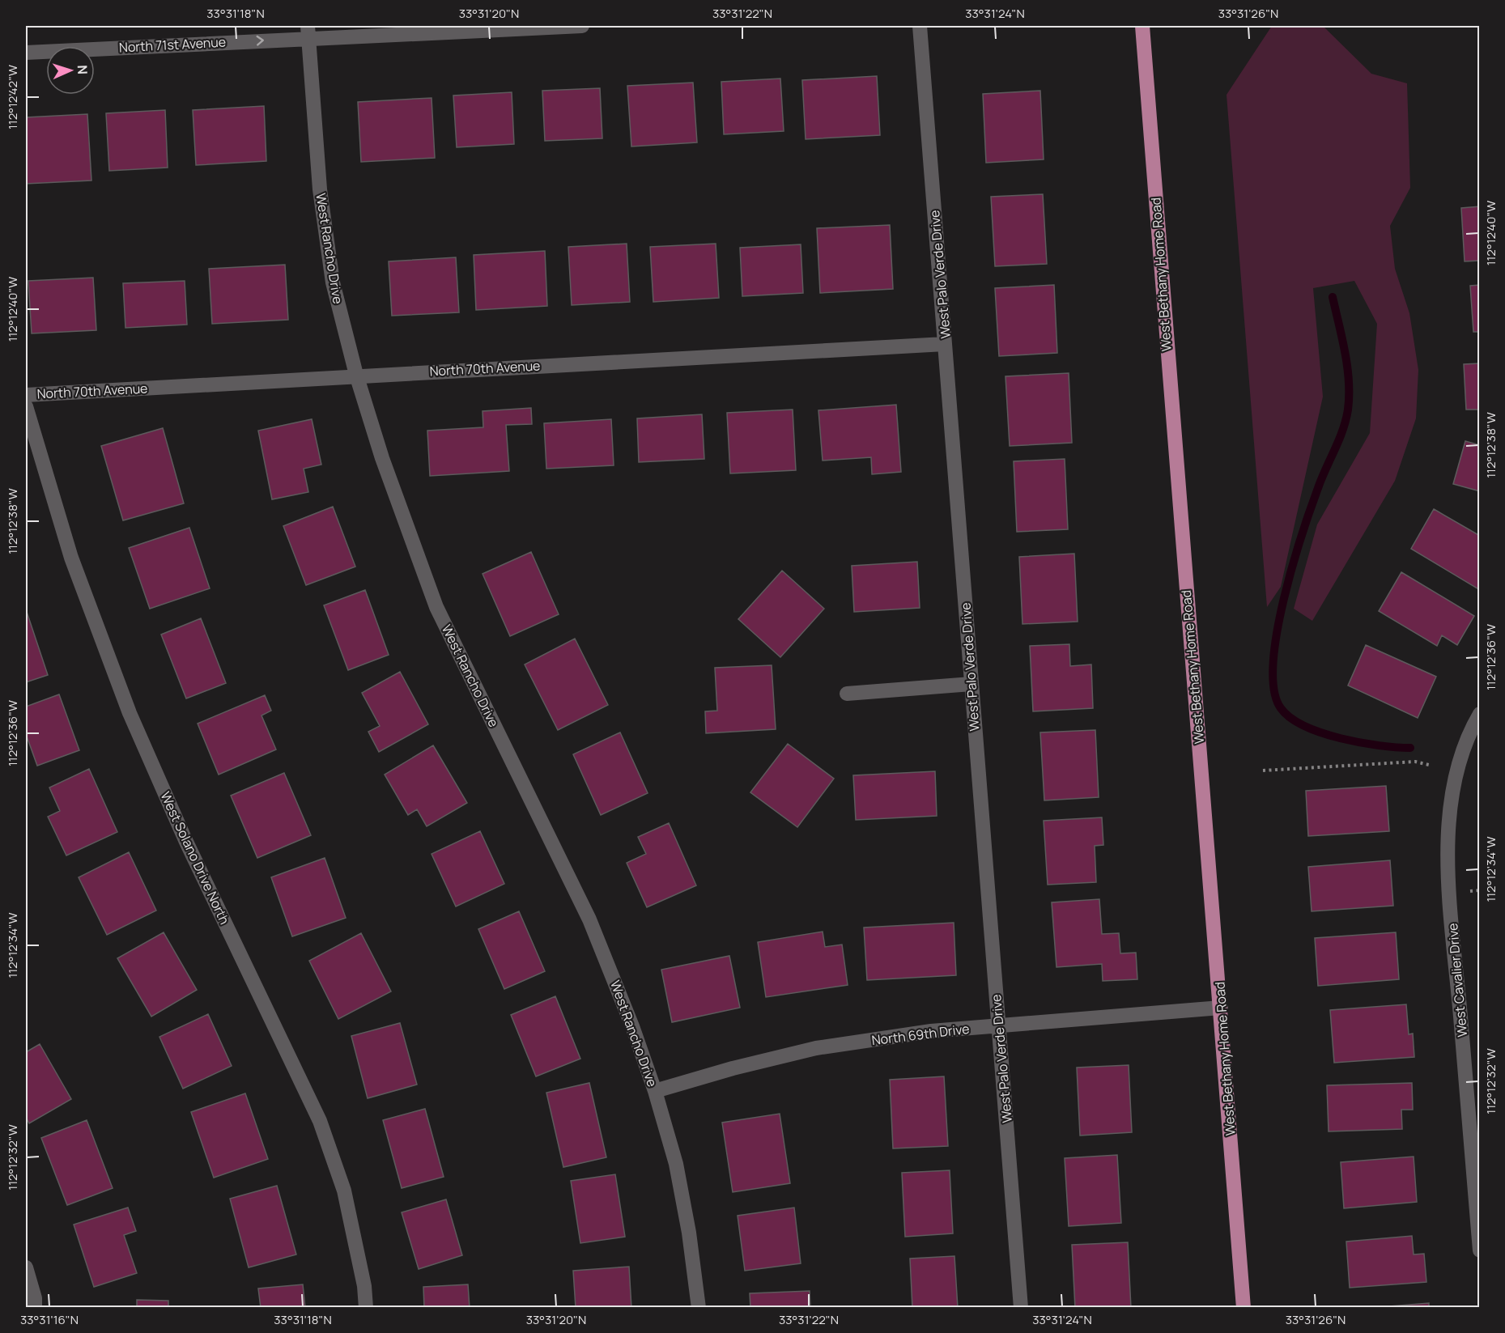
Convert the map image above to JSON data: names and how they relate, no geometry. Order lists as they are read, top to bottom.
{
  "streets": {
    "main road": ["West Bethany Home Road"],
    "street": [
      "North 71st Avenue",
      "West Rancho Drive",
      "West Palo Verde Drive",
      "North 70th Avenue",
      "West Solano Drive North",
      "West Cavalier Drive",
      "North 69th Drive"
    ]
  },
  "crossings": [
    ["North 71st Avenue", "West Rancho Drive"],
    ["West Rancho Drive", "North 70th Avenue"],
    ["West Rancho Drive", "North 69th Drive"],
    ["West Palo Verde Drive", "North 70th Avenue"],
    ["West Palo Verde Drive", "North 69th Drive"],
    ["West Bethany Home Road", "North 69th Drive"]
  ],
  "one_way": ["North 71st Avenue"],
  "north": "right",
  "coordinates": [
    "33°31'18\"N",
    "33°31'20\"N",
    "33°31'22\"N",
    "33°31'24\"N",
    "33°31'26\"N",
    "112°12'42\"W",
    "112°12'40\"W",
    "112°12'38\"W",
    "112°12'36\"W",
    "112°12'34\"W",
    "112°12'32\"W",
    "33°31'16\"N"
  ]
}
